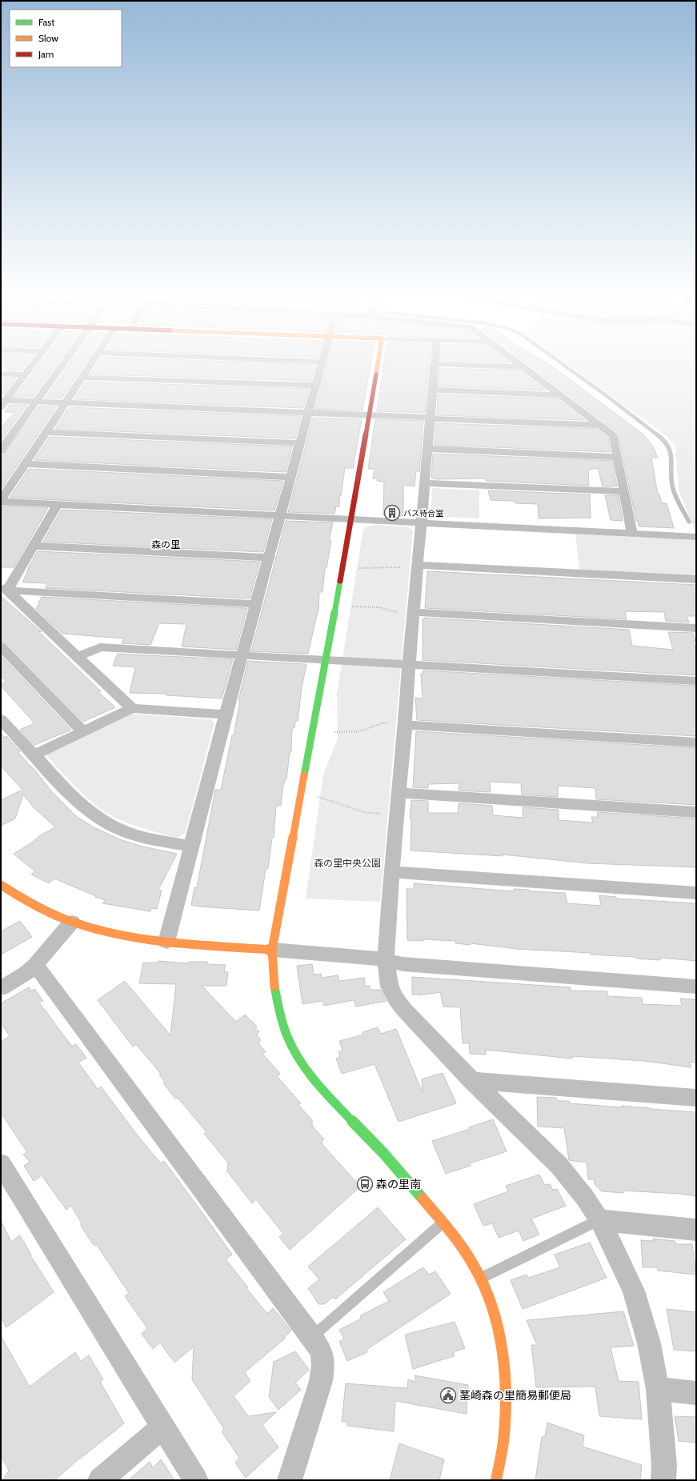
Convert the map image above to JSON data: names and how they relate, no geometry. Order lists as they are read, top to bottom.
{
  "districts": ["森の里"],
  "parks": ["森の里中央公園"],
  "places": {
    "building": ["バス待合室"],
    "bus stop": ["森の里南"],
    "public building": ["茎崎森の里簡易郵便局"]
  },
  "legend": ["Fast", "Slow", "Jam"]
}
